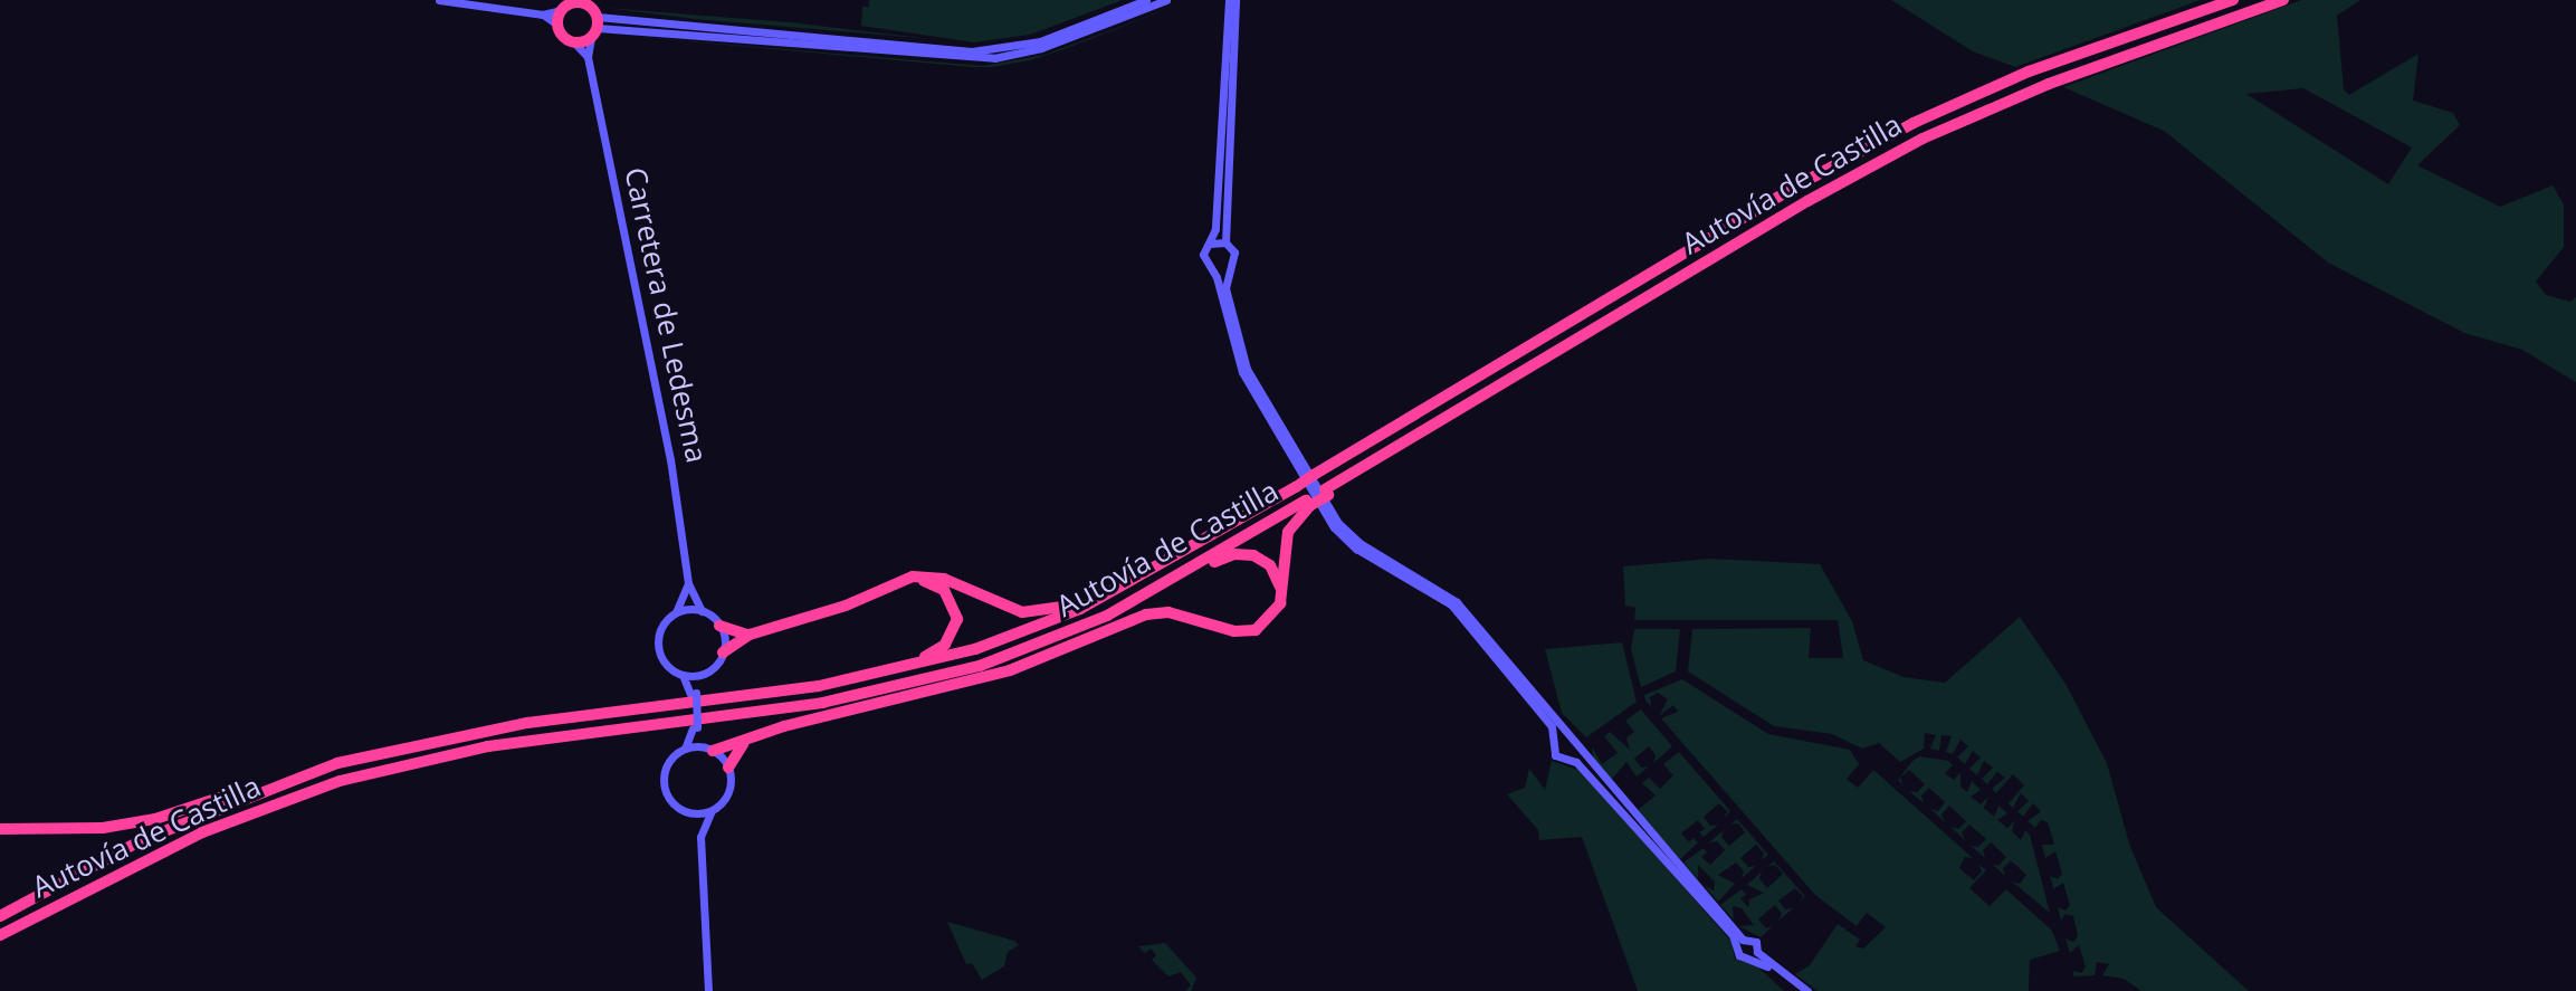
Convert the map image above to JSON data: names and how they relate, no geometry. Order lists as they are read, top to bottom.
{
  "streets": {
    "highway": ["Autovía de Castilla"],
    "main road": ["Carretera de Ledesma"]
  }
}
